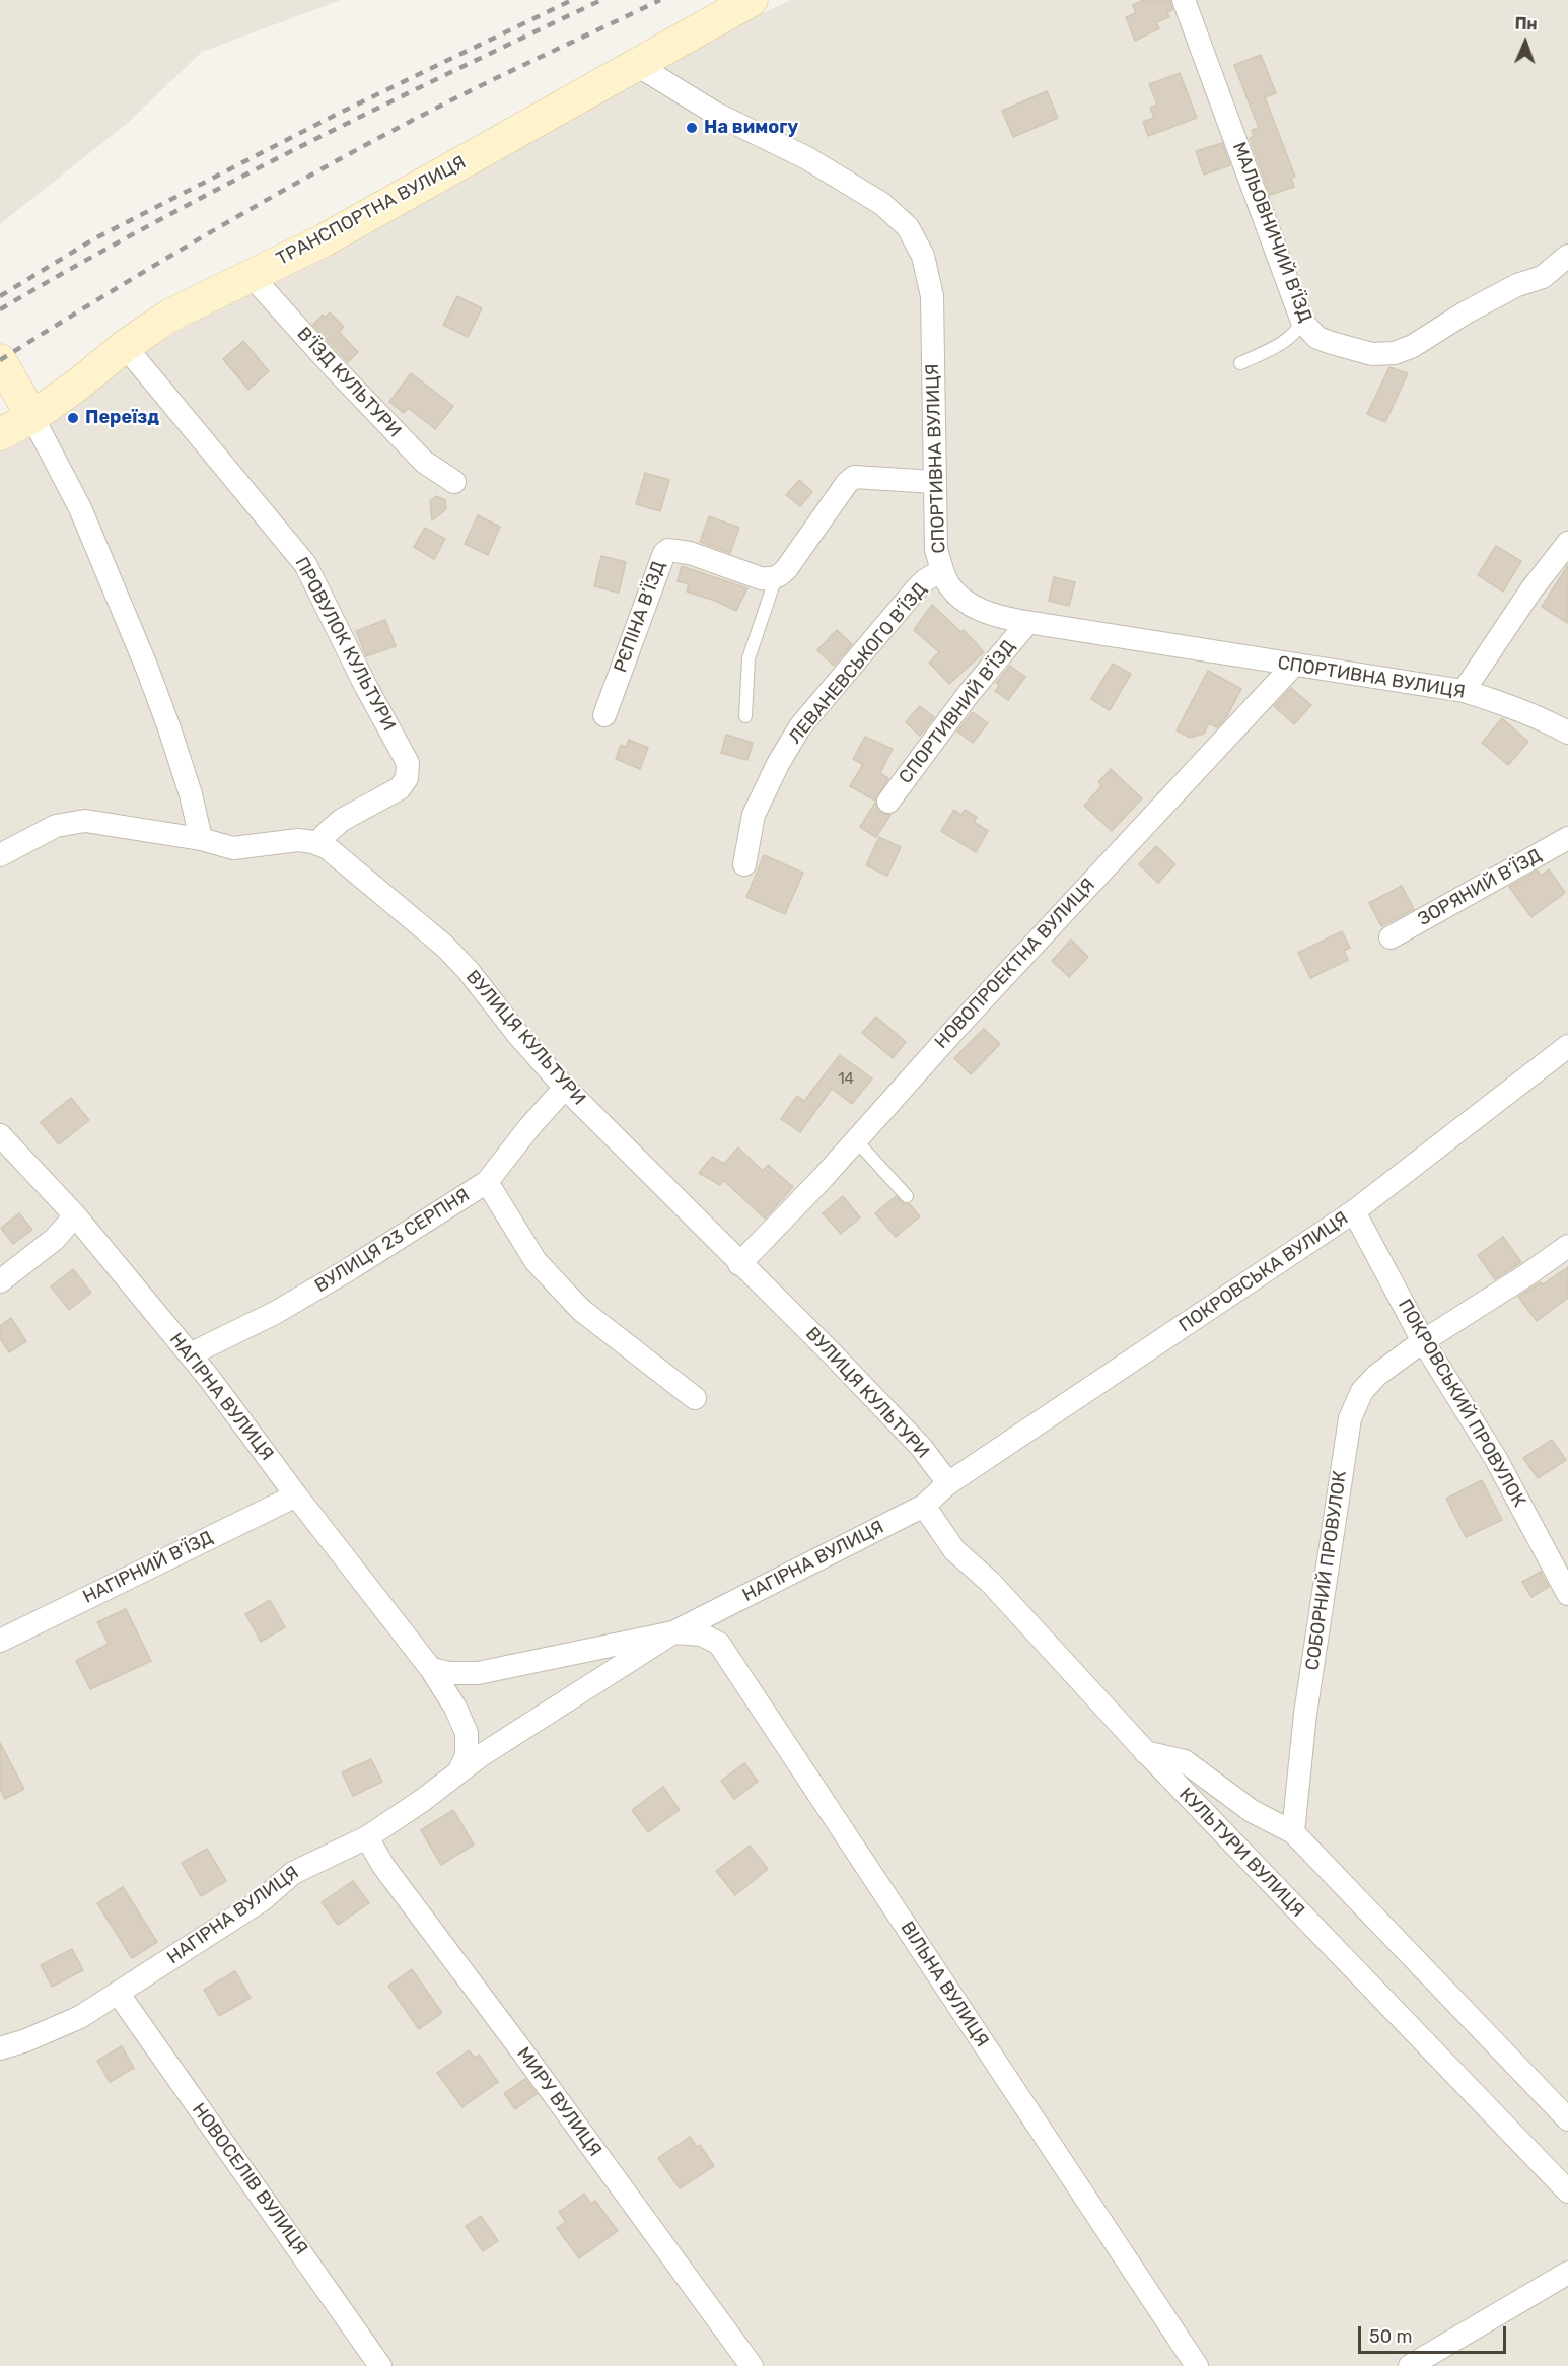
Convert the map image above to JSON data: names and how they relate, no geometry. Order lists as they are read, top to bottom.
{
  "streets": {
    "street": [
      "ТРАНСПОРТНА ВУЛИЦЯ",
      "МАЛЬОВНИЧИЙ В’ЇЗД",
      "В’ЇЗД КУЛЬТУРИ",
      "СПОРТИВНА ВУЛИЦЯ",
      "РЄПІНА В’ЇЗД",
      "ПРОВУЛОК КУЛЬТУРИ",
      "ЛЕВАНЕВСЬКОГО В’ЇЗД",
      "СПОРТИВНИЙ В’ЇЗД",
      "ЗОРЯНИЙ В’ЇЗД",
      "НОВОПРОЕКТНА ВУЛИЦЯ",
      "ВУЛИЦЯ КУЛЬТУРИ",
      "ВУЛИЦЯ 23 СЕРПНЯ",
      "ПОКРОВСЬКА ВУЛИЦЯ",
      "НАГІРНА ВУЛИЦЯ",
      "ПОКРОВСЬКИЙ ПРОВУЛОК",
      "НАГІРНИЙ В’ЇЗД",
      "СОБОРНИЙ ПРОВУЛОК",
      "КУЛЬТУРИ ВУЛИЦЯ",
      "ВІЛЬНА ВУЛИЦЯ",
      "МИРУ ВУЛИЦЯ",
      "НОВОСЕЛІВ ВУЛИЦЯ"
    ]
  },
  "crossings": [
    ["ТРАНСПОРТНА ВУЛИЦЯ", "В’ЇЗД КУЛЬТУРИ"],
    ["ТРАНСПОРТНА ВУЛИЦЯ", "СПОРТИВНА ВУЛИЦЯ"],
    ["ТРАНСПОРТНА ВУЛИЦЯ", "ПРОВУЛОК КУЛЬТУРИ"],
    ["СПОРТИВНА ВУЛИЦЯ", "ЛЕВАНЕВСЬКОГО В’ЇЗД"],
    ["СПОРТИВНА ВУЛИЦЯ", "СПОРТИВНИЙ В’ЇЗД"],
    ["СПОРТИВНА ВУЛИЦЯ", "НОВОПРОЕКТНА ВУЛИЦЯ"],
    ["ПРОВУЛОК КУЛЬТУРИ", "ВУЛИЦЯ КУЛЬТУРИ"],
    ["НОВОПРОЕКТНА ВУЛИЦЯ", "ВУЛИЦЯ КУЛЬТУРИ"],
    ["ВУЛИЦЯ КУЛЬТУРИ", "ВУЛИЦЯ 23 СЕРПНЯ"],
    ["ВУЛИЦЯ КУЛЬТУРИ", "ПОКРОВСЬКА ВУЛИЦЯ"],
    ["ВУЛИЦЯ КУЛЬТУРИ", "НАГІРНА ВУЛИЦЯ"],
    ["ВУЛИЦЯ 23 СЕРПНЯ", "НАГІРНА ВУЛИЦЯ"],
    ["ПОКРОВСЬКА ВУЛИЦЯ", "НАГІРНА ВУЛИЦЯ"],
    ["ПОКРОВСЬКА ВУЛИЦЯ", "ПОКРОВСЬКИЙ ПРОВУЛОК"],
    ["НАГІРНА ВУЛИЦЯ", "НАГІРНИЙ В’ЇЗД"],
    ["НАГІРНА ВУЛИЦЯ", "КУЛЬТУРИ ВУЛИЦЯ"],
    ["НАГІРНА ВУЛИЦЯ", "ВІЛЬНА ВУЛИЦЯ"],
    ["НАГІРНА ВУЛИЦЯ", "МИРУ ВУЛИЦЯ"],
    ["НАГІРНА ВУЛИЦЯ", "НОВОСЕЛІВ ВУЛИЦЯ"],
    ["ПОКРОВСЬКИЙ ПРОВУЛОК", "СОБОРНИЙ ПРОВУЛОК"]
  ],
  "places": ["На вимогу", "Переїзд"],
  "house_numbers": ["14"],
  "scale_bar": "50 m",
  "north": "top"
}
